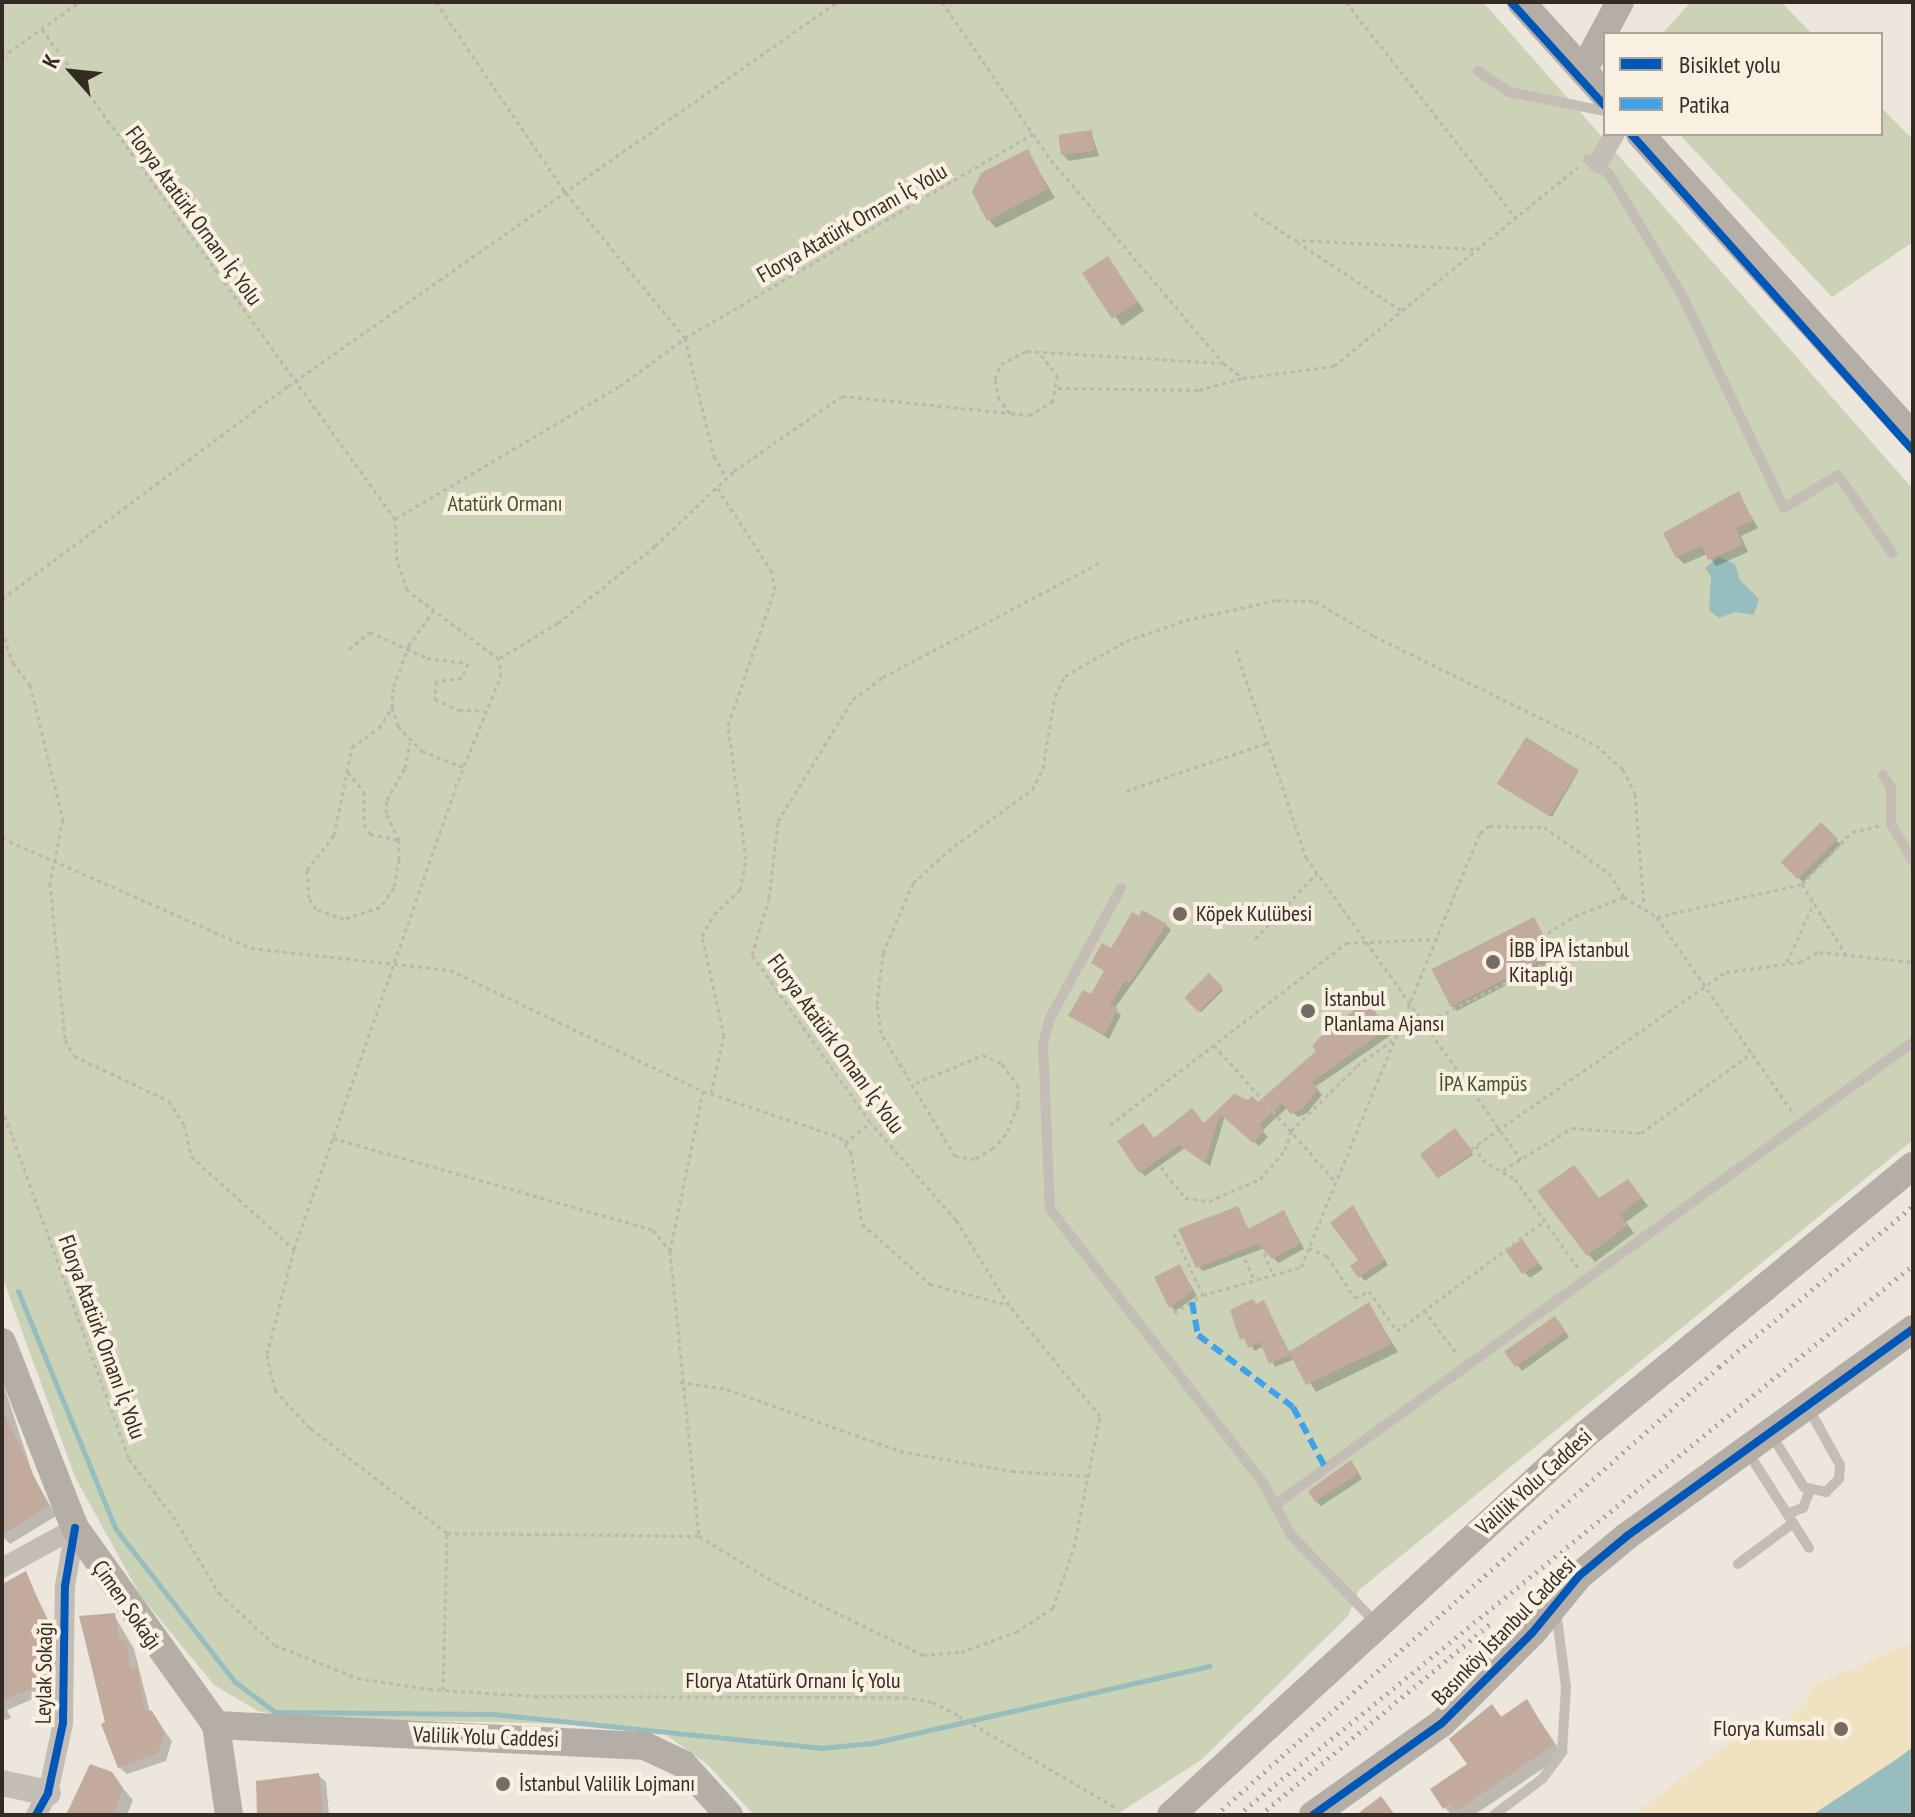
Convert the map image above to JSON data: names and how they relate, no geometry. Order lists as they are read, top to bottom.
{
  "streets": {
    "main road": ["Valilik Yolu Caddesi", "Çimen Sokağı", "Basınköy İstanbul Caddesi"],
    "street": ["Leylak Sokağı"],
    "path": ["Florya Atatürk Ornanı İç Yolu"]
  },
  "crossings": [
    ["Valilik Yolu Caddesi", "Çimen Sokağı"],
    ["Çimen Sokağı", "Leylak Sokağı"]
  ],
  "parks": ["Atatürk Ormanı", "İPA Kampüs"],
  "places": [
    "Köpek Kulübesi",
    "İBB İPA İstanbul Kitaplığı",
    "İstanbul Planlama Ajansı",
    "Florya Kumsalı",
    "İstanbul Valilik Lojmanı"
  ],
  "legend": ["Bisiklet yolu", "Patika"],
  "north": "top left"
}
